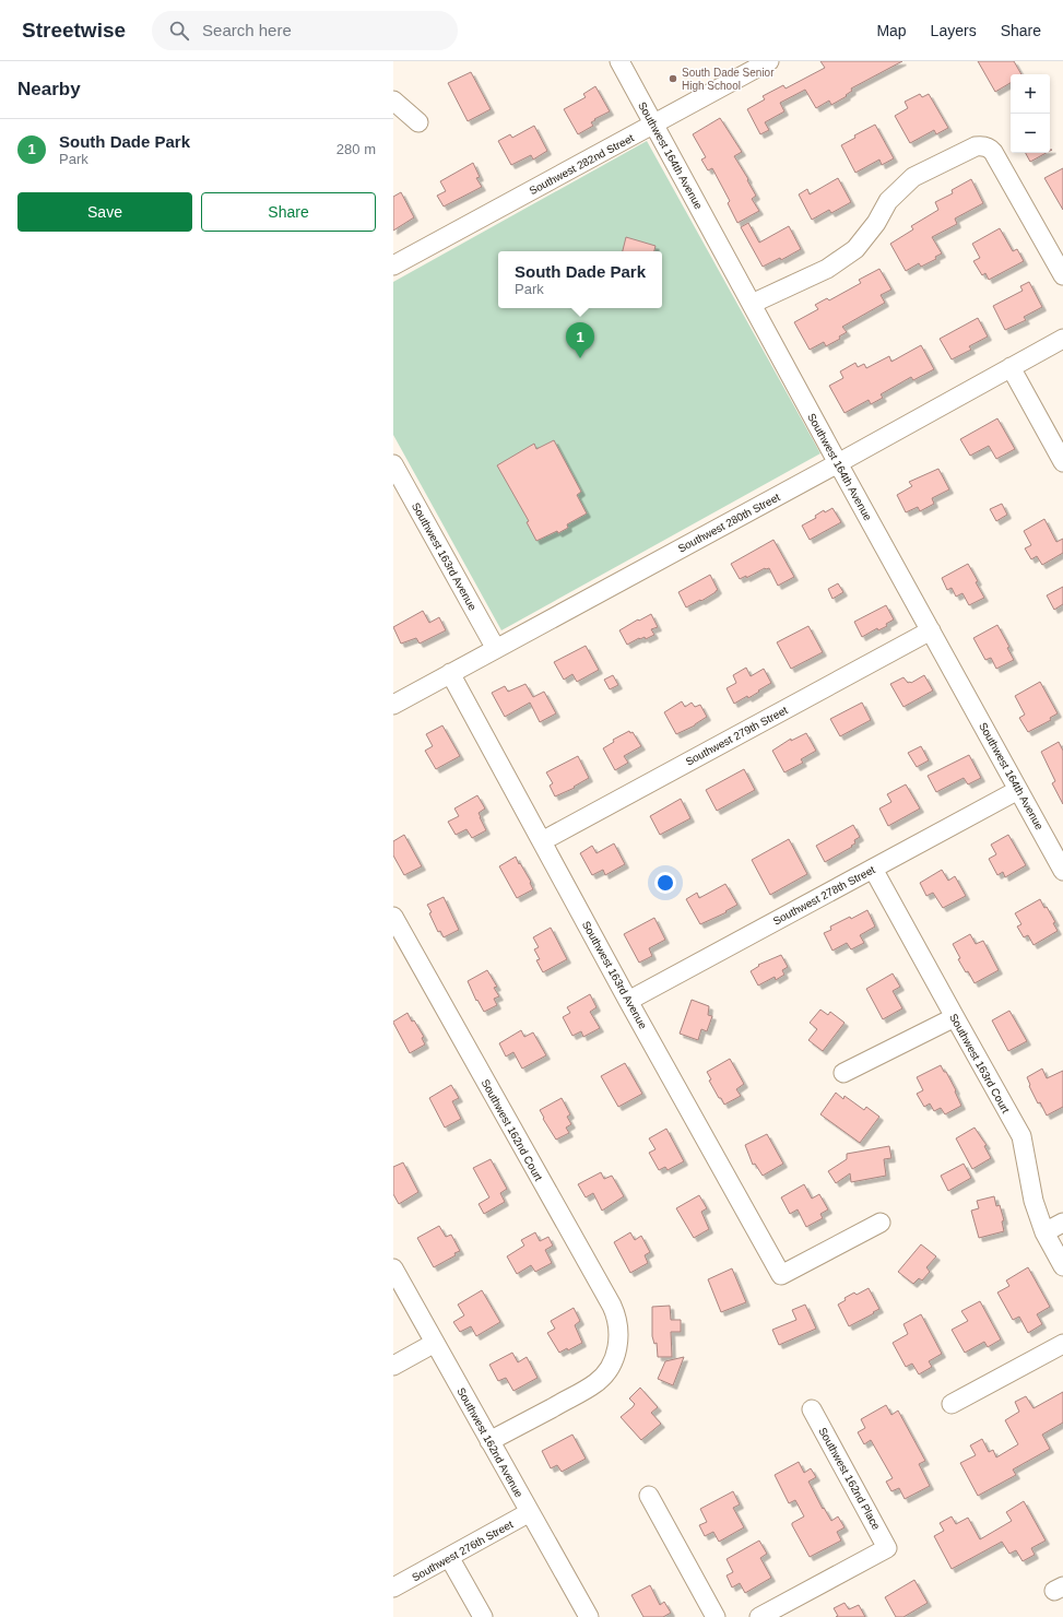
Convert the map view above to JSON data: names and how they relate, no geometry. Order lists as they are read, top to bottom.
{
  "streets": {
    "street": [
      "Southwest 164th Avenue",
      "Southwest 282nd Street",
      "Southwest 280th Street",
      "Southwest 163rd Avenue",
      "Southwest 279th Street",
      "Southwest 278th Street",
      "Southwest 163rd Court",
      "Southwest 162nd Court",
      "Southwest 162nd Avenue",
      "Southwest 162nd Place",
      "Southwest 276th Street"
    ]
  },
  "crossings": [
    ["Southwest 164th Avenue", "Southwest 282nd Street"],
    ["Southwest 164th Avenue", "Southwest 280th Street"],
    ["Southwest 164th Avenue", "Southwest 279th Street"],
    ["Southwest 164th Avenue", "Southwest 278th Street"],
    ["Southwest 280th Street", "Southwest 163rd Avenue"],
    ["Southwest 163rd Avenue", "Southwest 279th Street"],
    ["Southwest 163rd Avenue", "Southwest 278th Street"],
    ["Southwest 278th Street", "Southwest 163rd Court"],
    ["Southwest 162nd Court", "Southwest 162nd Avenue"],
    ["Southwest 162nd Avenue", "Southwest 276th Street"]
  ],
  "places": ["South Dade Senior High School"],
  "page": {
    "header": "Streetwise",
    "search": "Search here",
    "nav": ["Map", "Layers", "Share"],
    "heading": "Nearby",
    "map_buttons": ["+", "−"],
    "list": [
      {
        "mark": "1",
        "name": "South Dade Park",
        "note": "Park",
        "value": "280 m"
      }
    ],
    "buttons": ["Save", "Share"],
    "popup": ["South Dade Park", "Park"],
    "pins": "1"
  }
}
